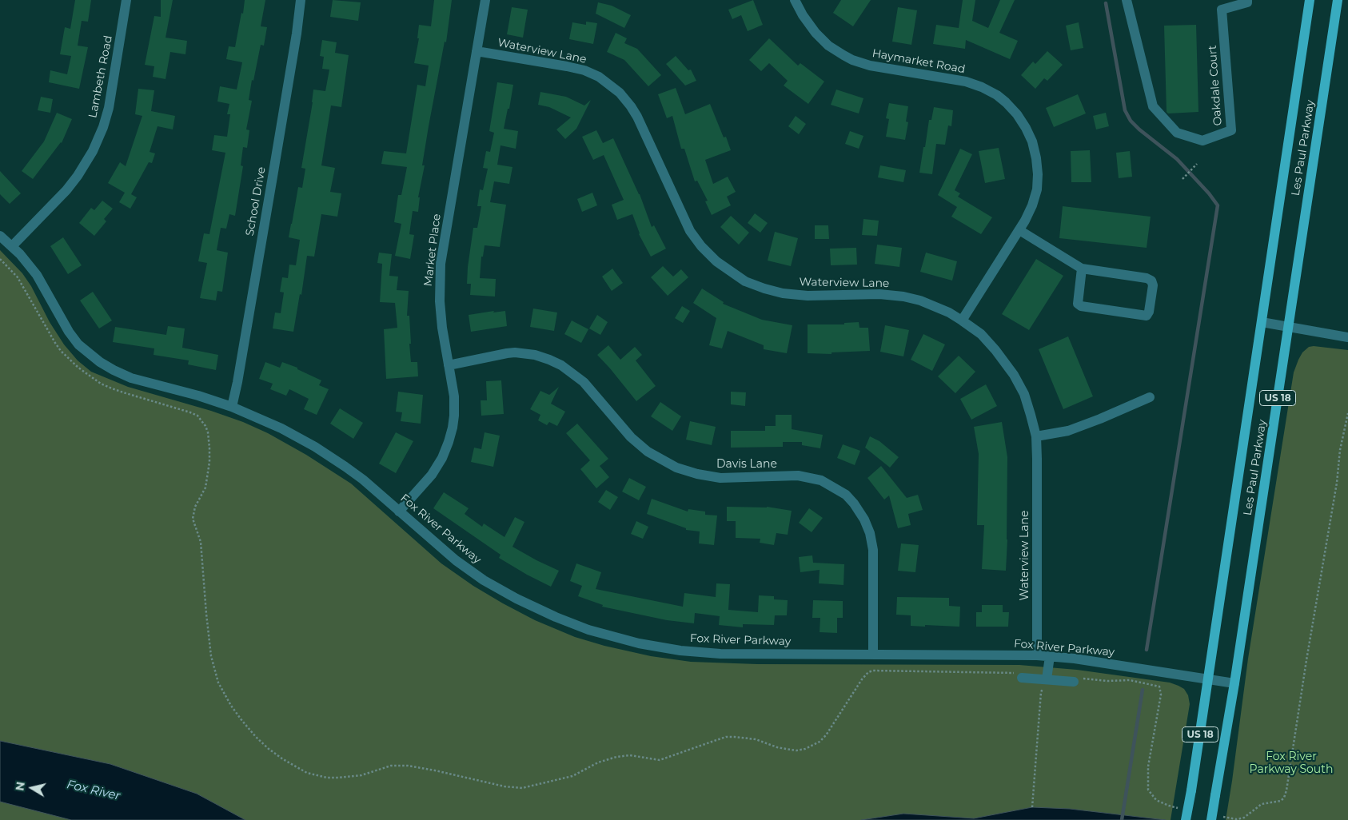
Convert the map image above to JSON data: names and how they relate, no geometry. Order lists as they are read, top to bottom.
{
  "streets": {
    "main road": ["Les Paul Parkway", "US 18"],
    "street": [
      "Waterview Lane",
      "Haymarket Road",
      "Lambeth Road",
      "Oakdale Court",
      "School Drive",
      "Market Place",
      "Davis Lane",
      "Fox River Parkway"
    ]
  },
  "crossings": [
    ["Waterview Lane", "Haymarket Road"],
    ["Waterview Lane", "Market Place"],
    ["Waterview Lane", "Fox River Parkway"],
    ["Lambeth Road", "Fox River Parkway"],
    ["Les Paul Parkway", "Fox River Parkway"],
    ["School Drive", "Fox River Parkway"],
    ["Market Place", "Davis Lane"],
    ["Market Place", "Fox River Parkway"],
    ["Davis Lane", "Fox River Parkway"]
  ],
  "water": ["Fox River"],
  "parks": ["Fox River Parkway South"],
  "north": "left"
}
